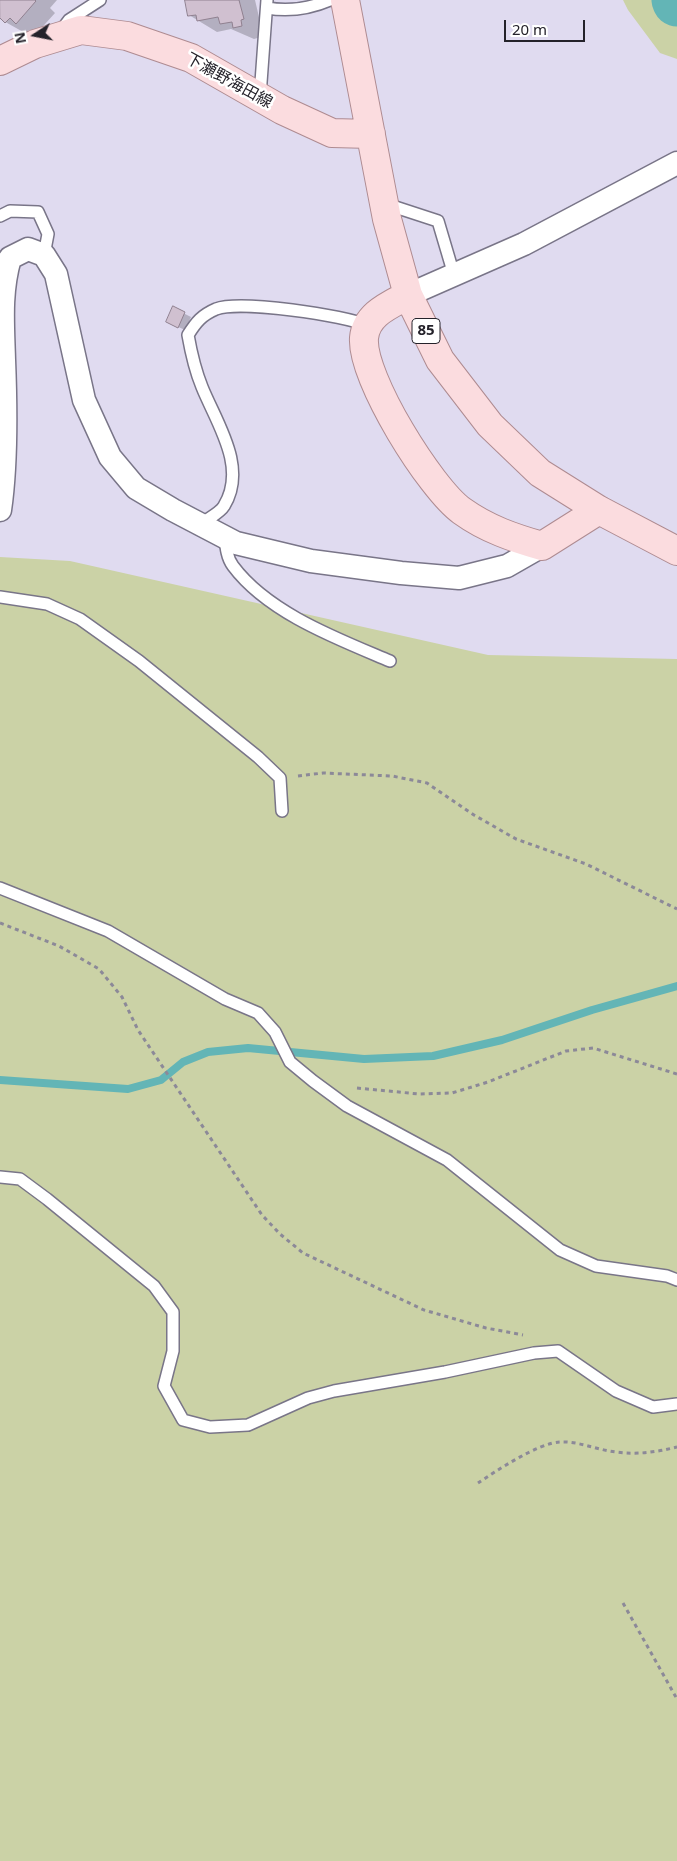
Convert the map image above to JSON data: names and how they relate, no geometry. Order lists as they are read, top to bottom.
{
  "streets": {
    "main road": ["下瀬野海田線", "85"]
  },
  "crossings": [
    ["下瀬野海田線", "85"]
  ],
  "scale_bar": "20 m",
  "north": "left"
}
